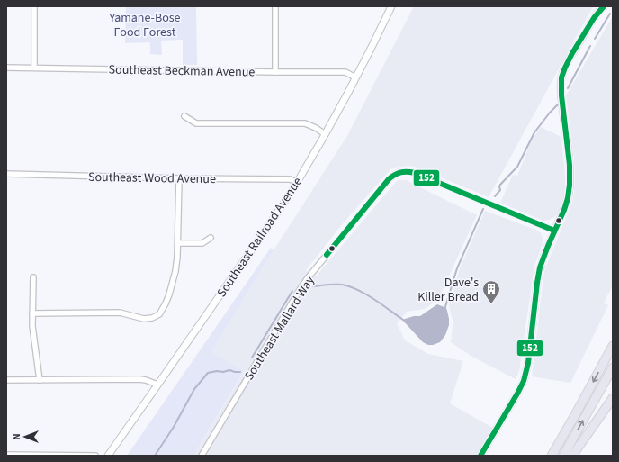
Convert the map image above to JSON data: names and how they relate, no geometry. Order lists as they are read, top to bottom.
{
  "streets": {
    "street": [
      "Southeast Beckman Avenue",
      "Southeast Wood Avenue",
      "Southeast Railroad Avenue",
      "Southeast Mallard Way"
    ]
  },
  "crossings": [
    ["Southeast Beckman Avenue", "Southeast Railroad Avenue"],
    ["Southeast Wood Avenue", "Southeast Railroad Avenue"]
  ],
  "parks": ["Yamane-Bose Food Forest"],
  "places": {
    "building": ["Dave's Killer Bread"]
  },
  "lines": ["transit line 152"],
  "north": "left"
}
